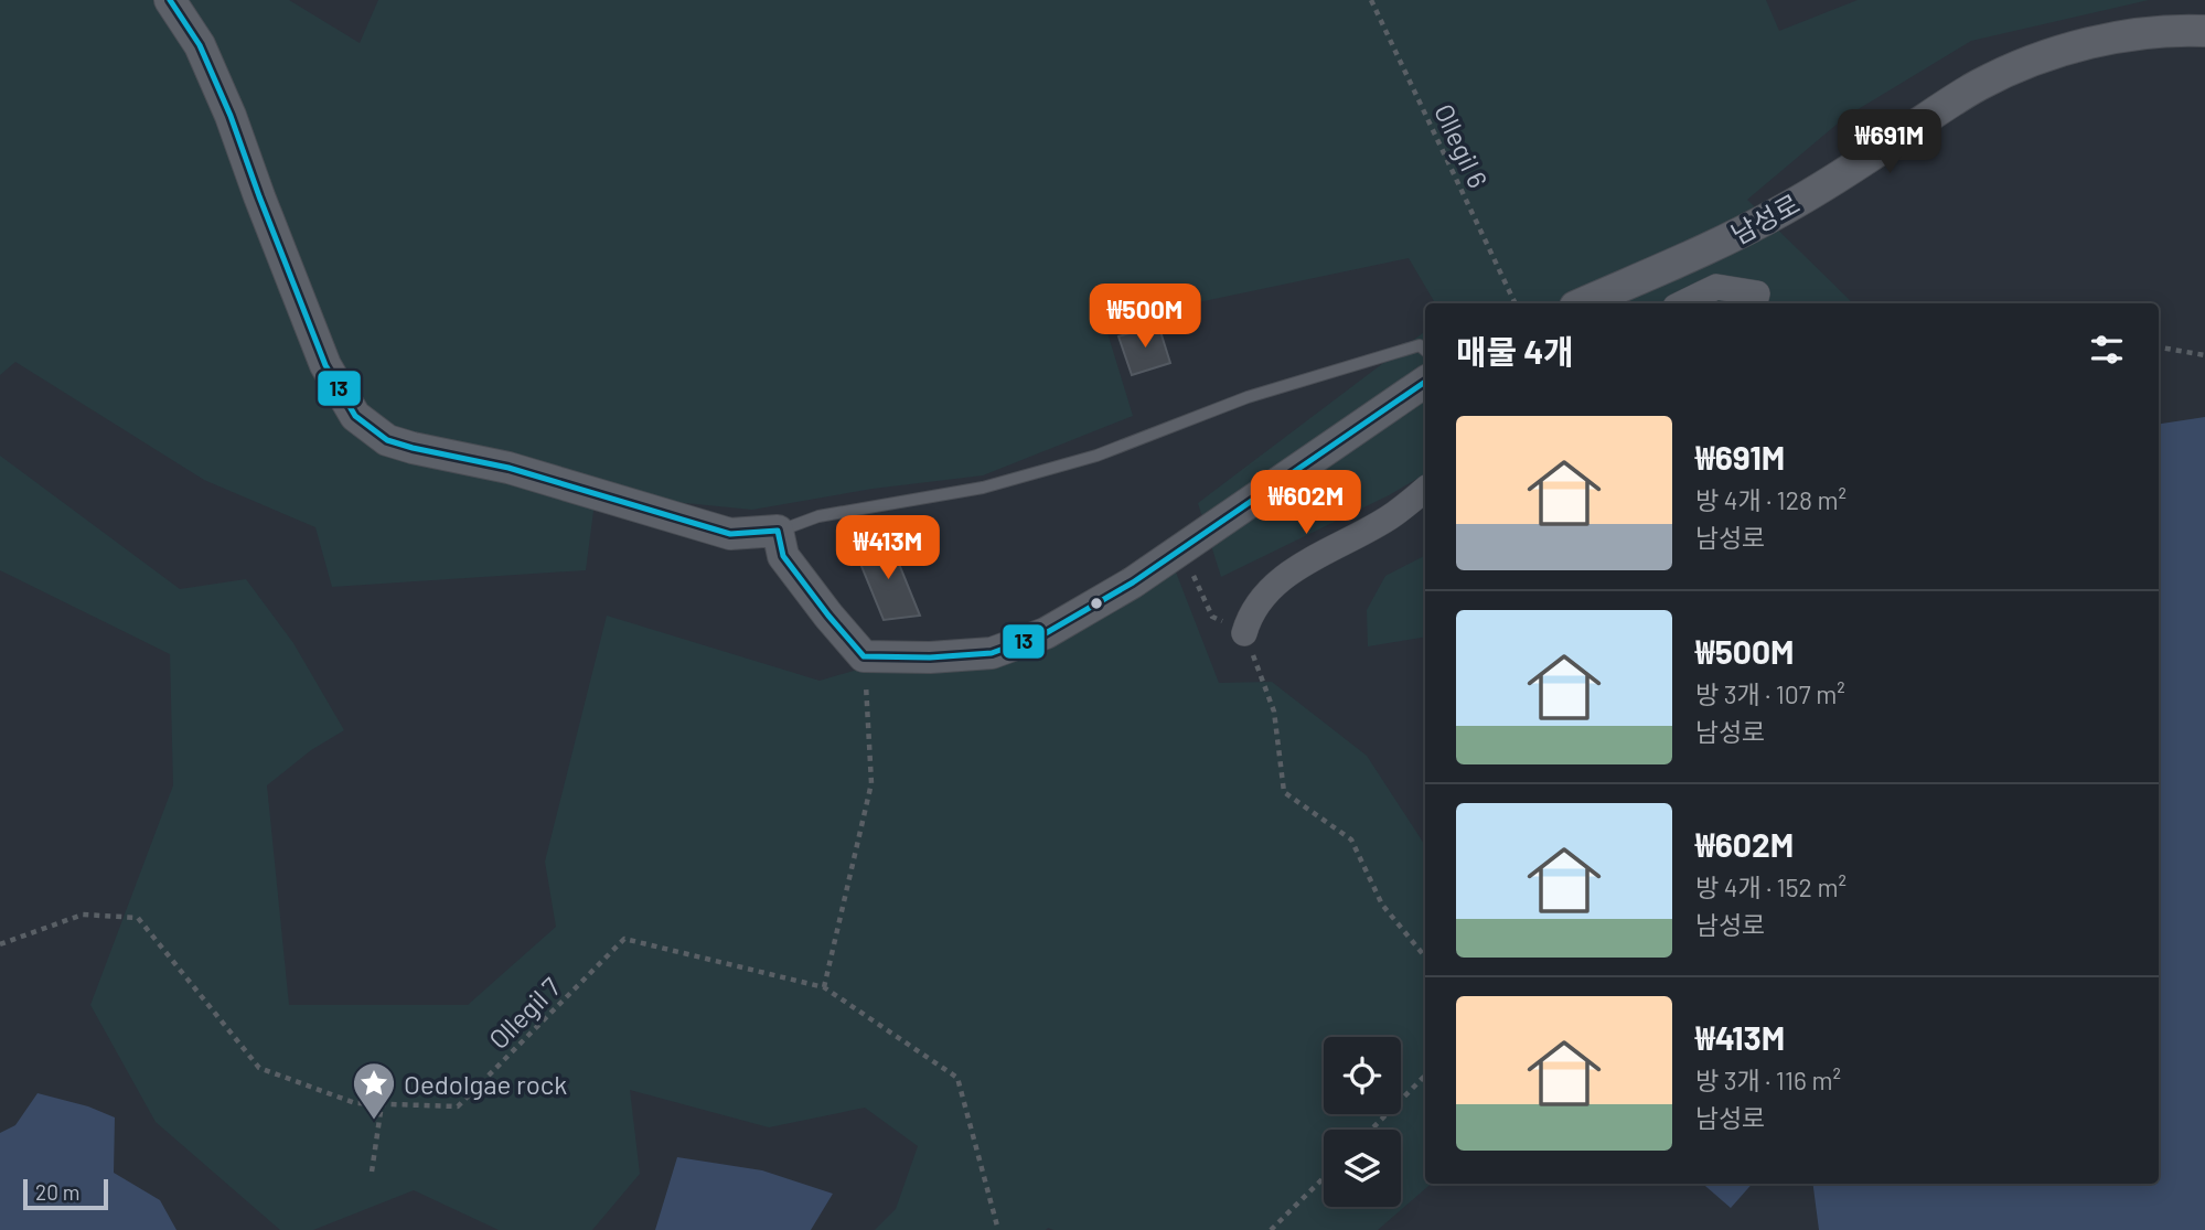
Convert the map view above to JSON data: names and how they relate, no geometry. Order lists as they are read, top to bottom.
{
  "streets": {
    "street": ["남성로"],
    "path": ["Ollegil 6", "Ollegil 7"]
  },
  "places": {
    "place": ["Oedolgae rock"]
  },
  "lines": ["transit line 13"],
  "scale_bar": "20 m",
  "page": {
    "price": [
      "₩691M",
      "₩500M",
      "₩602M",
      "₩413M"
    ],
    "heading": "매물 4개",
    "list": [
      {
        "name": "₩691M",
        "note": "방 4개 · 128 m² · 남성로"
      },
      {
        "name": "₩500M",
        "note": "방 3개 · 107 m² · 남성로"
      },
      {
        "name": "₩602M",
        "note": "방 4개 · 152 m² · 남성로"
      },
      {
        "name": "₩413M",
        "note": "방 3개 · 116 m² · 남성로"
      }
    ],
    "scale": "20 m"
  }
}
